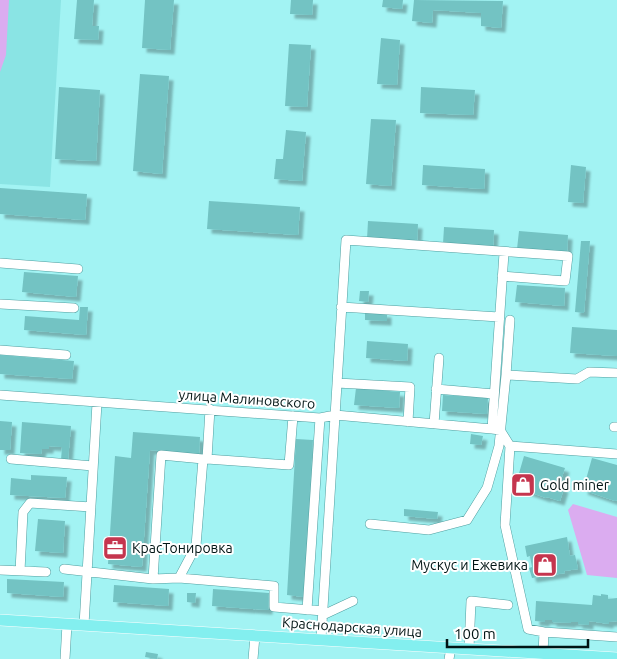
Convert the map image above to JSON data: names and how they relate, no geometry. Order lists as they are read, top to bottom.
{
  "streets": {
    "main road": ["Краснодарская улица"],
    "street": ["улица Малиновского"]
  },
  "places": {
    "shop": ["Gold miner", "Мускус и Ежевика"],
    "office": ["КрасТонировка"]
  },
  "scale_bar": "100 m"
}
